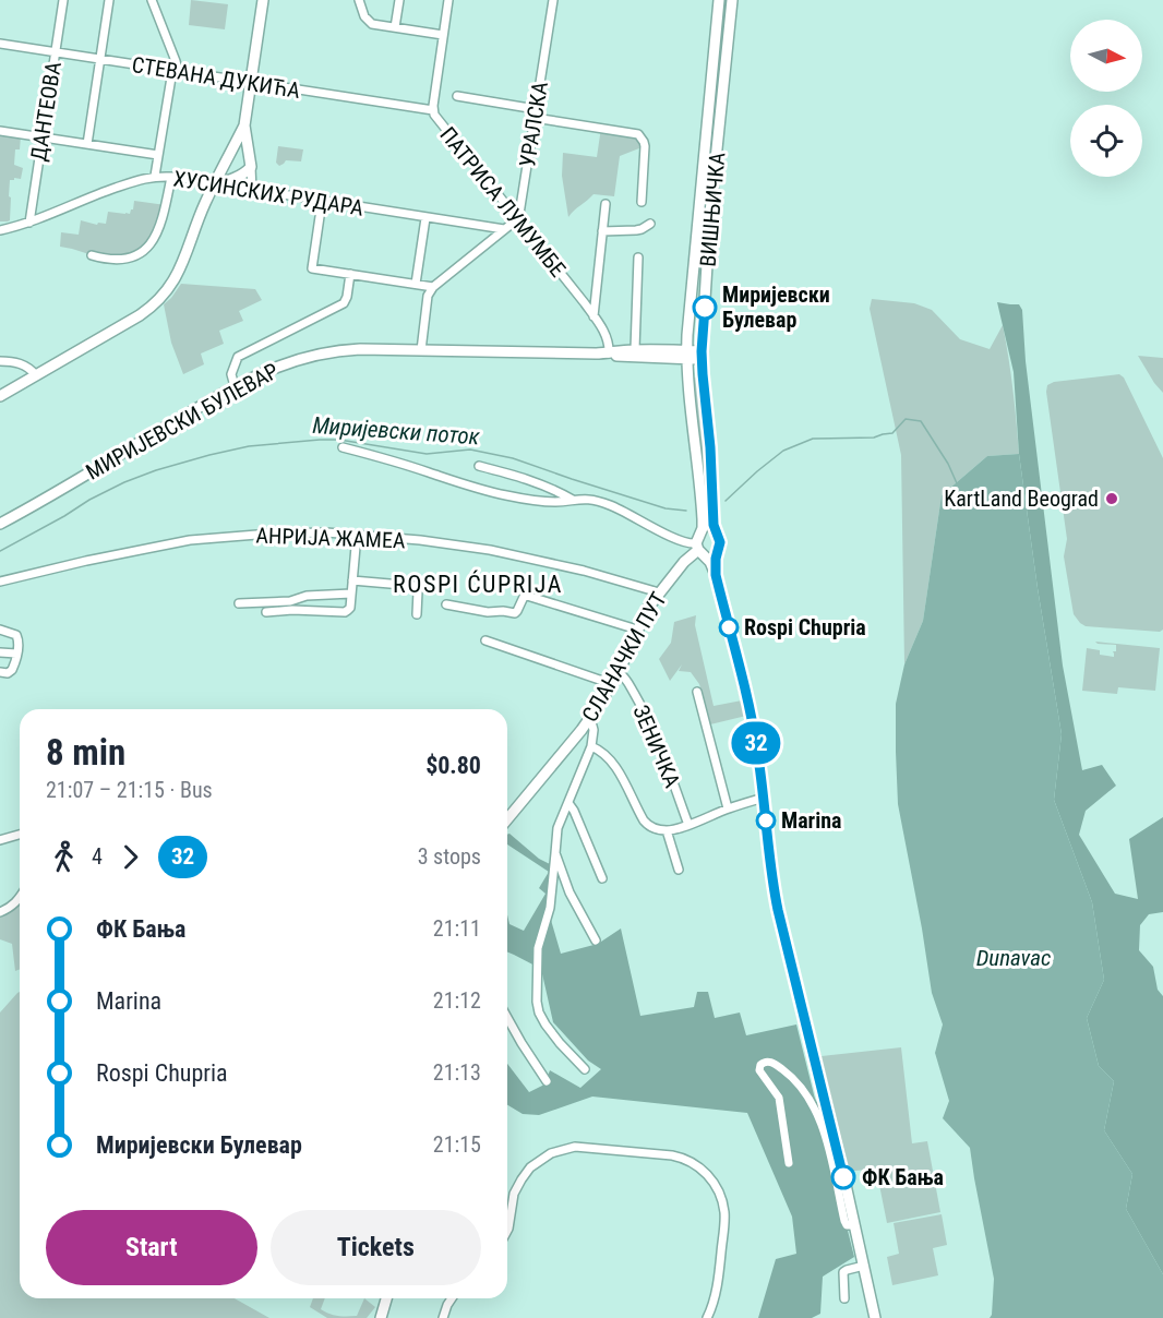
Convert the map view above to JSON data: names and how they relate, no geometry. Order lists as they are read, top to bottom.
{
  "streets": {
    "street": [
      "СТЕВАНА ДУКИЋА",
      "ДАНТЕОВА",
      "УРАЛСКА",
      "ХУСИНСКИХ РУДАРА",
      "ПАТРИСА ЛУМУМБЕ",
      "ВИШЊИЧКА",
      "МИРИЈЕВСКИ БУЛЕВАР",
      "АНРИЈА ЖАМЕА",
      "СЛАНАЧКИ ПУТ",
      "ЗЕНИЧКА"
    ]
  },
  "crossings": [
    ["СТЕВАНА ДУКИЋА", "ДАНТЕОВА"],
    ["СТЕВАНА ДУКИЋА", "ПАТРИСА ЛУМУМБЕ"],
    ["ДАНТЕОВА", "ХУСИНСКИХ РУДАРА"],
    ["УРАЛСКА", "ПАТРИСА ЛУМУМБЕ"],
    ["ПАТРИСА ЛУМУМБЕ", "МИРИЈЕВСКИ БУЛЕВАР"],
    ["ВИШЊИЧКА", "МИРИЈЕВСКИ БУЛЕВАР"],
    ["ВИШЊИЧКА", "СЛАНАЧКИ ПУТ"],
    ["АНРИЈА ЖАМЕА", "СЛАНАЧКИ ПУТ"],
    ["СЛАНАЧКИ ПУТ", "ЗЕНИЧКА"]
  ],
  "districts": ["ROSPI ĆUPRIJA"],
  "water": ["Миријевски поток", "Dunavac"],
  "places": [
    "Миријевски Булевар",
    "KartLand Beograd",
    "Rospi Chupria",
    "Marina",
    "ФК Бања"
  ],
  "lines": ["bus line 32"],
  "north": "right",
  "page": {
    "on_map": "32",
    "heading": ["8 min", "21:07 – 21:15 · Bus", "$0.80"],
    "legs": ["4", "32", "3 stops"],
    "list": [
      {
        "name": "ФК Бања",
        "value": "21:11"
      },
      {
        "name": "Marina",
        "value": "21:12"
      },
      {
        "name": "Rospi Chupria",
        "value": "21:13"
      },
      {
        "name": "Миријевски Булевар",
        "value": "21:15"
      }
    ],
    "buttons": ["Start", "Tickets"]
  }
}
